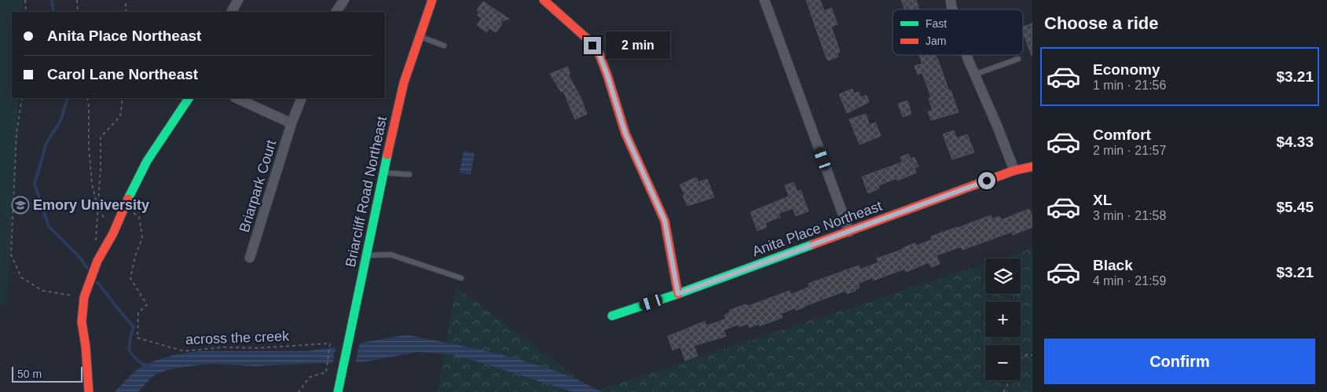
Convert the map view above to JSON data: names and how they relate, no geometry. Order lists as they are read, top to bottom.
{
  "streets": {
    "street": ["Briarpark Court", "Briarcliff Road Northeast", "Anita Place Northeast"],
    "path": ["across the creek"]
  },
  "places": {
    "school or university": ["Emory University"]
  },
  "legend": ["Fast", "Jam"],
  "scale_bar": "50 m",
  "page": {
    "heading": "Choose a ride",
    "banner": ["Anita Place Northeast", "Carol Lane Northeast"],
    "bubble": "2 min",
    "list": [
      {
        "name": "Economy",
        "note": "1 min · 21:56",
        "value": "$3.21"
      },
      {
        "name": "Comfort",
        "note": "2 min · 21:57",
        "value": "$4.33"
      },
      {
        "name": "XL",
        "note": "3 min · 21:58",
        "value": "$5.45"
      },
      {
        "name": "Black",
        "note": "4 min · 21:59",
        "value": "$3.21"
      }
    ],
    "map_buttons": ["+", "−"],
    "buttons": "Confirm",
    "scale": "50 m"
  }
}
